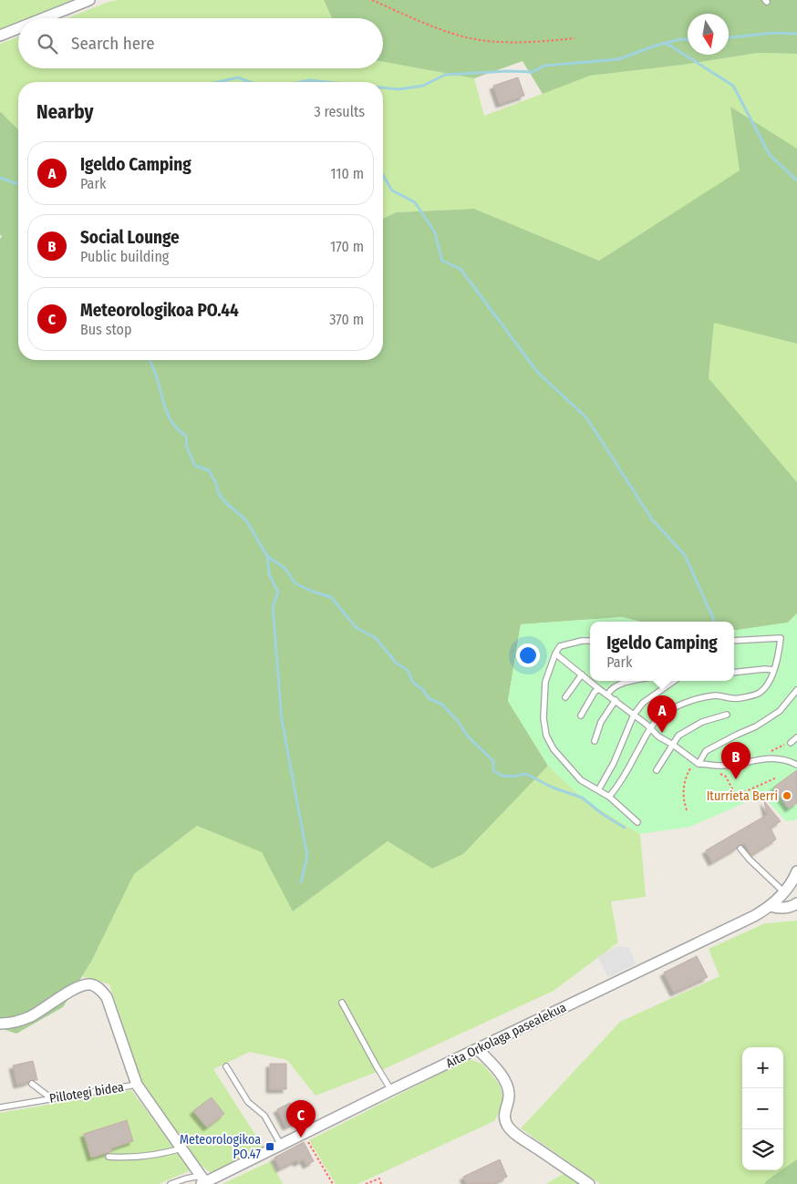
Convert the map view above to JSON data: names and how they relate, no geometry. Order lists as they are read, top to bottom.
{
  "streets": {
    "street": ["Aita Orkolaga pasealekua", "Pillotegi bidea"]
  },
  "crossings": [
    ["Aita Orkolaga pasealekua", "Pillotegi bidea"]
  ],
  "places": {
    "other": ["Iturrieta Berri"],
    "transit": ["Meteorologikoa PO.47"]
  },
  "north": "bottom",
  "page": {
    "search": "Search here",
    "heading": ["Nearby", "3 results"],
    "list": [
      {
        "mark": "A",
        "name": "Igeldo Camping",
        "note": "Park",
        "value": "110 m"
      },
      {
        "mark": "B",
        "name": "Social Lounge",
        "note": "Public building",
        "value": "170 m"
      },
      {
        "mark": "C",
        "name": "Meteorologikoa PO.44",
        "note": "Bus stop",
        "value": "370 m"
      }
    ],
    "popup": ["Igeldo Camping", "Park"],
    "pins": ["A", "B", "C"],
    "map_buttons": ["+", "−"]
  }
}
